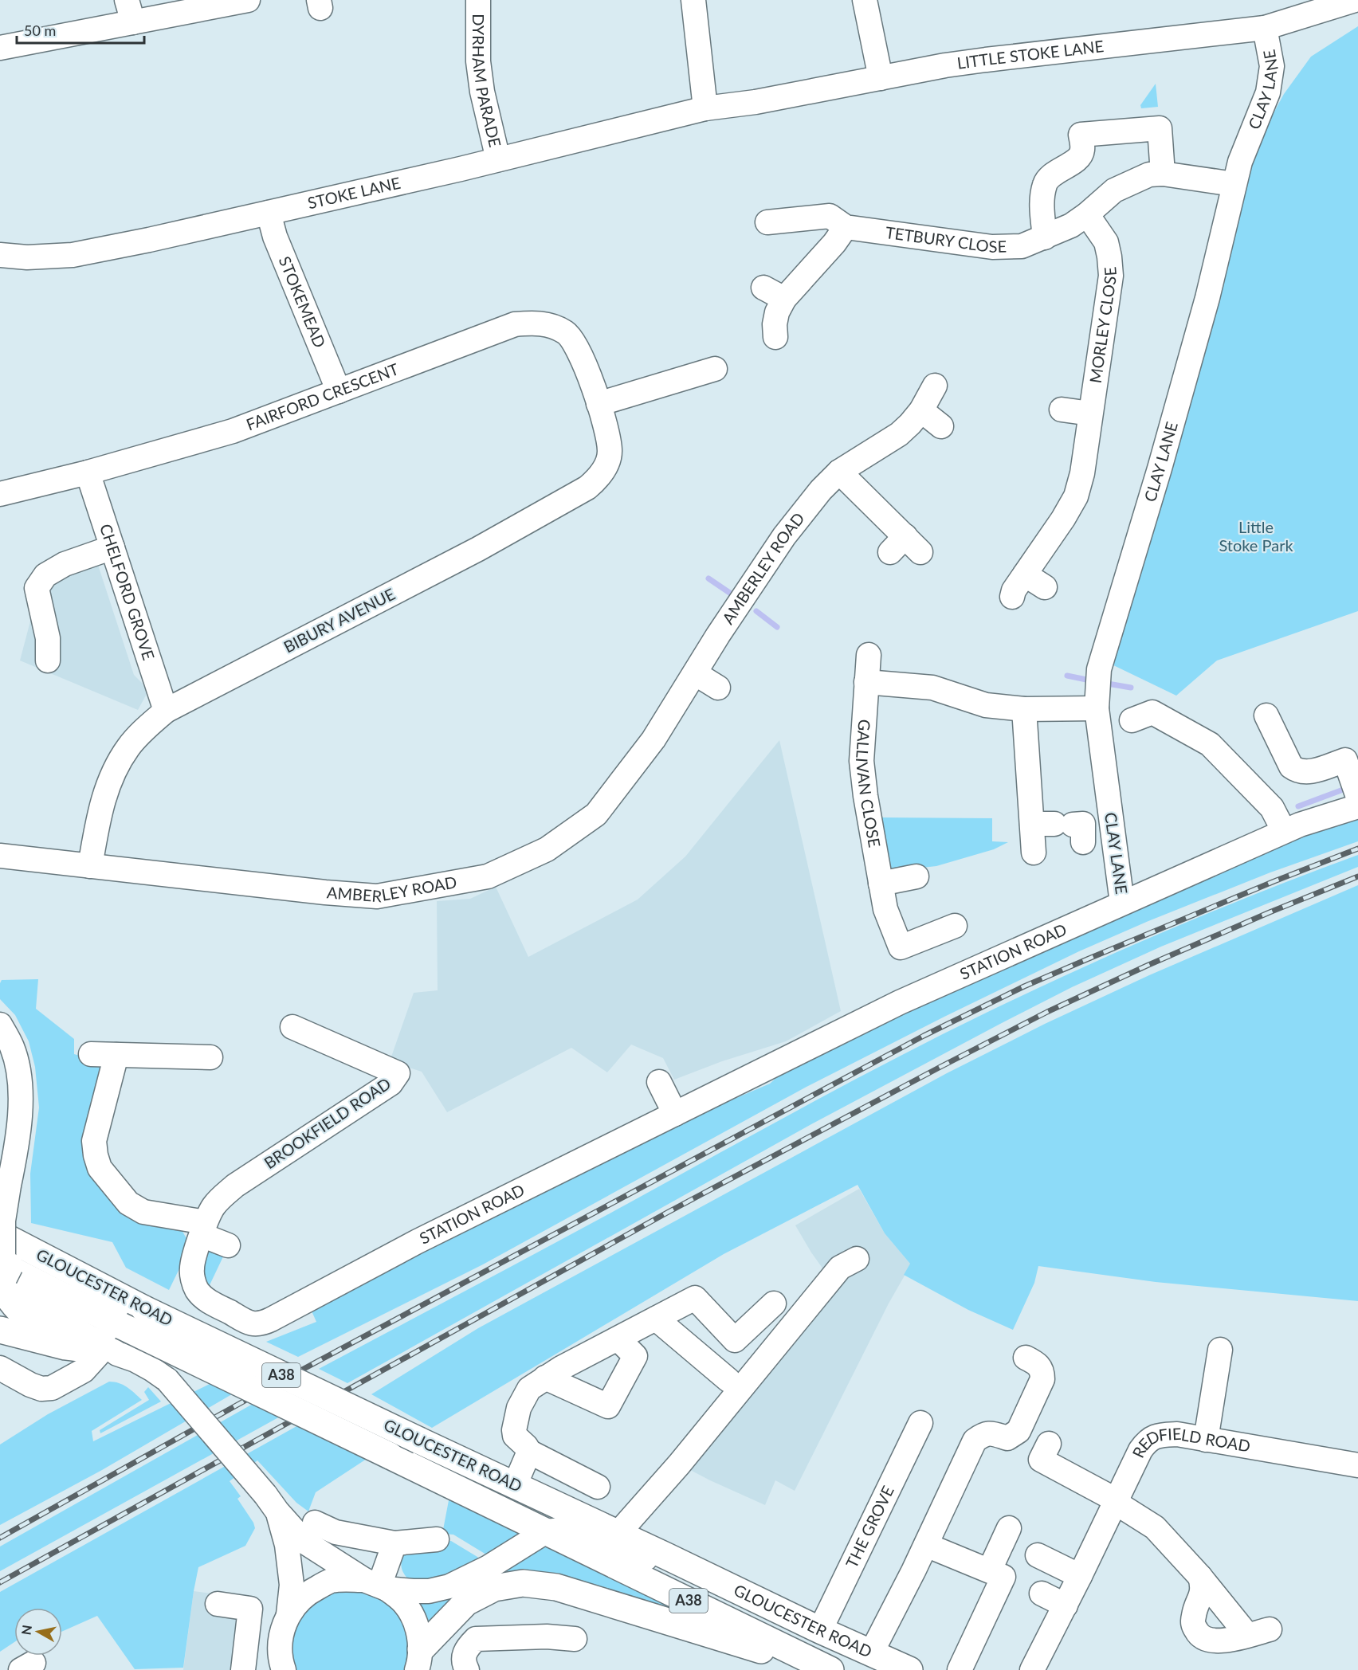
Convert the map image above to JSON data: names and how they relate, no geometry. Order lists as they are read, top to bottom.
{
  "streets": {
    "main road": ["GLOUCESTER ROAD", "A38"],
    "street": [
      "LITTLE STOKE LANE",
      "DYRHAM PARADE",
      "CLAY LANE",
      "STOKE LANE",
      "TETBURY CLOSE",
      "STOKEMEAD",
      "MORLEY CLOSE",
      "FAIRFORD CRESCENT",
      "AMBERLEY ROAD",
      "CHELFORD GROVE",
      "BIBURY AVENUE",
      "GALLIVAN CLOSE",
      "STATION ROAD",
      "BROOKFIELD ROAD",
      "REDFIELD ROAD",
      "THE GROVE"
    ]
  },
  "crossings": [
    ["LITTLE STOKE LANE", "CLAY LANE"],
    ["LITTLE STOKE LANE", "STOKE LANE"],
    ["DYRHAM PARADE", "STOKE LANE"],
    ["CLAY LANE", "TETBURY CLOSE"],
    ["CLAY LANE", "STATION ROAD"],
    ["STOKE LANE", "STOKEMEAD"],
    ["TETBURY CLOSE", "MORLEY CLOSE"],
    ["STOKEMEAD", "FAIRFORD CRESCENT"],
    ["FAIRFORD CRESCENT", "CHELFORD GROVE"],
    ["FAIRFORD CRESCENT", "BIBURY AVENUE"],
    ["AMBERLEY ROAD", "BIBURY AVENUE"],
    ["CHELFORD GROVE", "BIBURY AVENUE"],
    ["STATION ROAD", "BROOKFIELD ROAD"],
    ["GLOUCESTER ROAD", "THE GROVE"]
  ],
  "parks": ["Little Stoke Park"],
  "scale_bar": "50 m",
  "north": "left"
}
